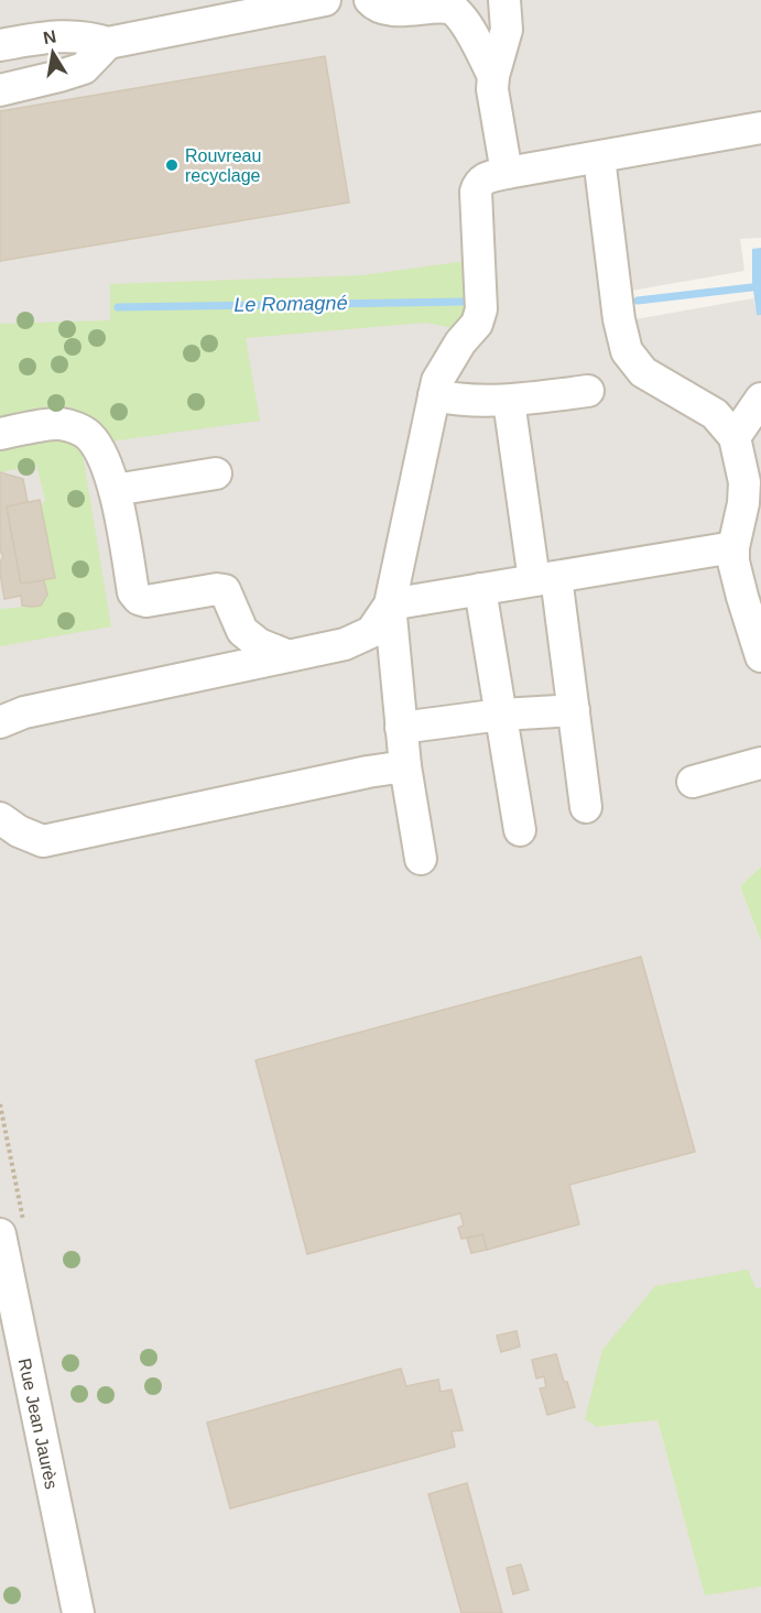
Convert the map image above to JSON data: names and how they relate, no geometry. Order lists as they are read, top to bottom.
{
  "streets": {
    "street": ["Rue Jean Jaurès"]
  },
  "water": ["Le Romagné"],
  "places": ["Rouvreau recyclage"],
  "north": "top"
}
